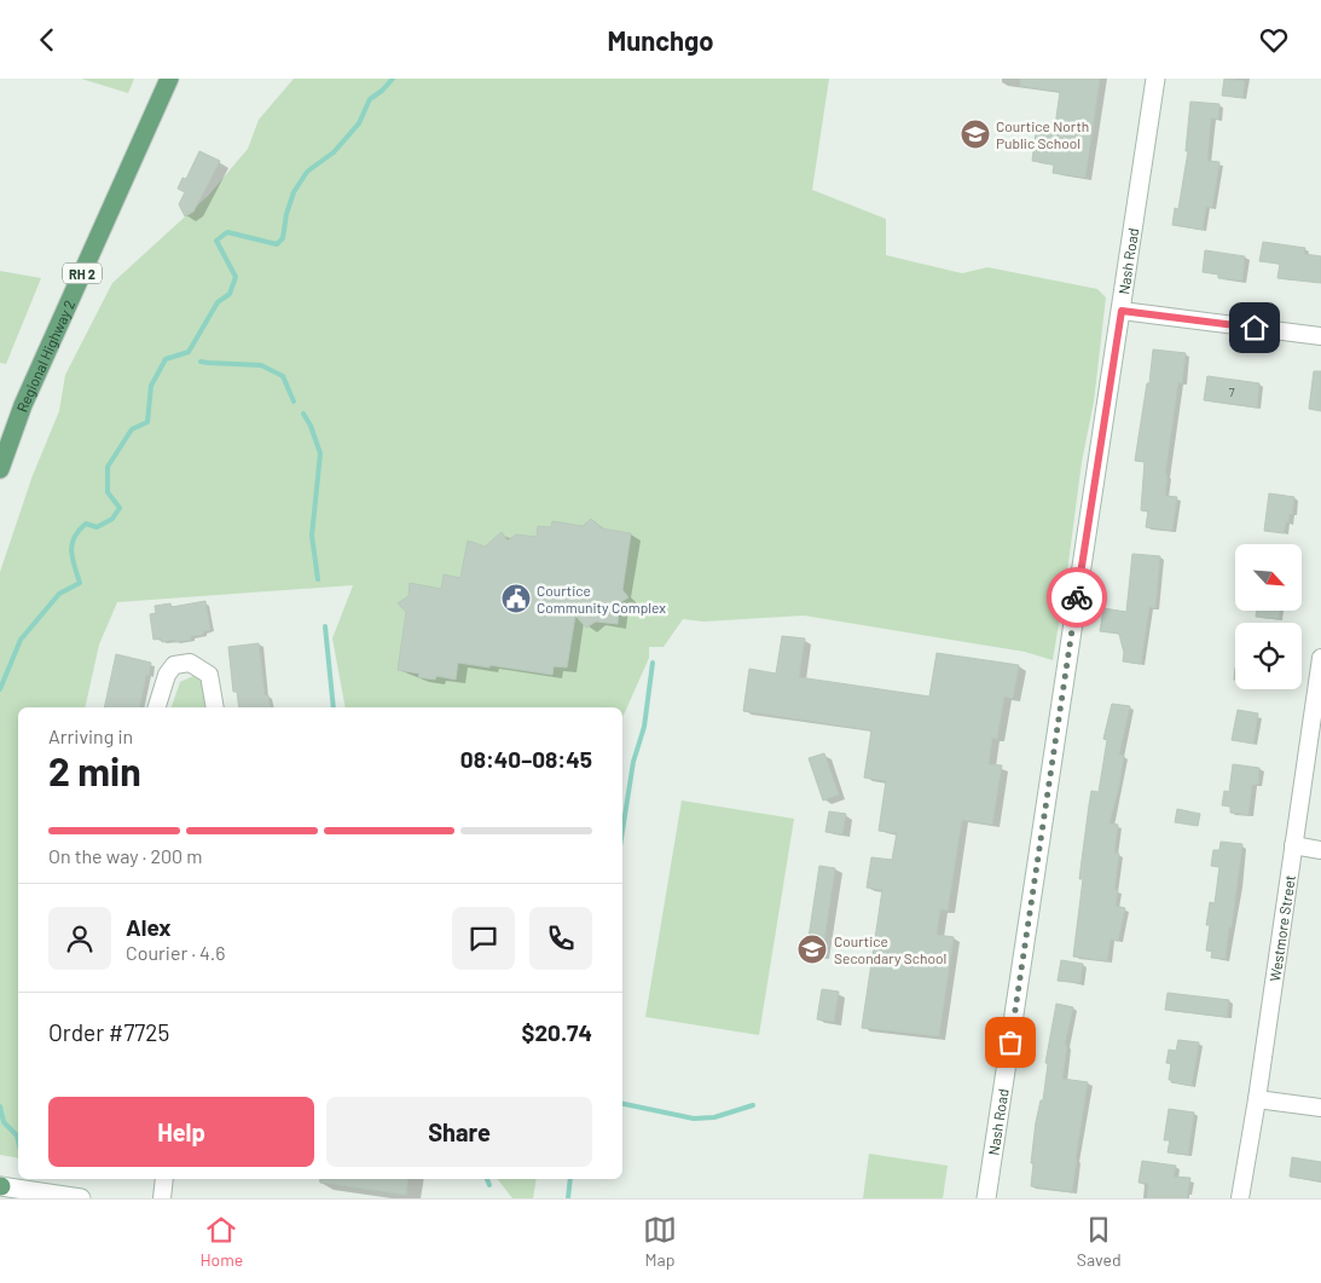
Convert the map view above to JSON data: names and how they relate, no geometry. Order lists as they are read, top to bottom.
{
  "streets": {
    "main road": ["RH 2", "Regional Highway 2"],
    "street": ["Nash Road", "Westmore Street"]
  },
  "places": {
    "school or university": ["Courtice North Public School", "Courtice Secondary School"],
    "public building": ["Courtice Community Complex"]
  },
  "house_numbers": ["7"],
  "north": "bottom right",
  "page": {
    "header": "Munchgo",
    "heading": ["2 min", "Arriving in", "08:40–08:45"],
    "panel": [
      "Alex",
      "Courier · 4.6",
      "Order #7725",
      "$20.74"
    ],
    "bar": "On the way · 200 m",
    "buttons": ["Help", "Share"],
    "tabs": ["Home", "Map", "Saved"]
  }
}
